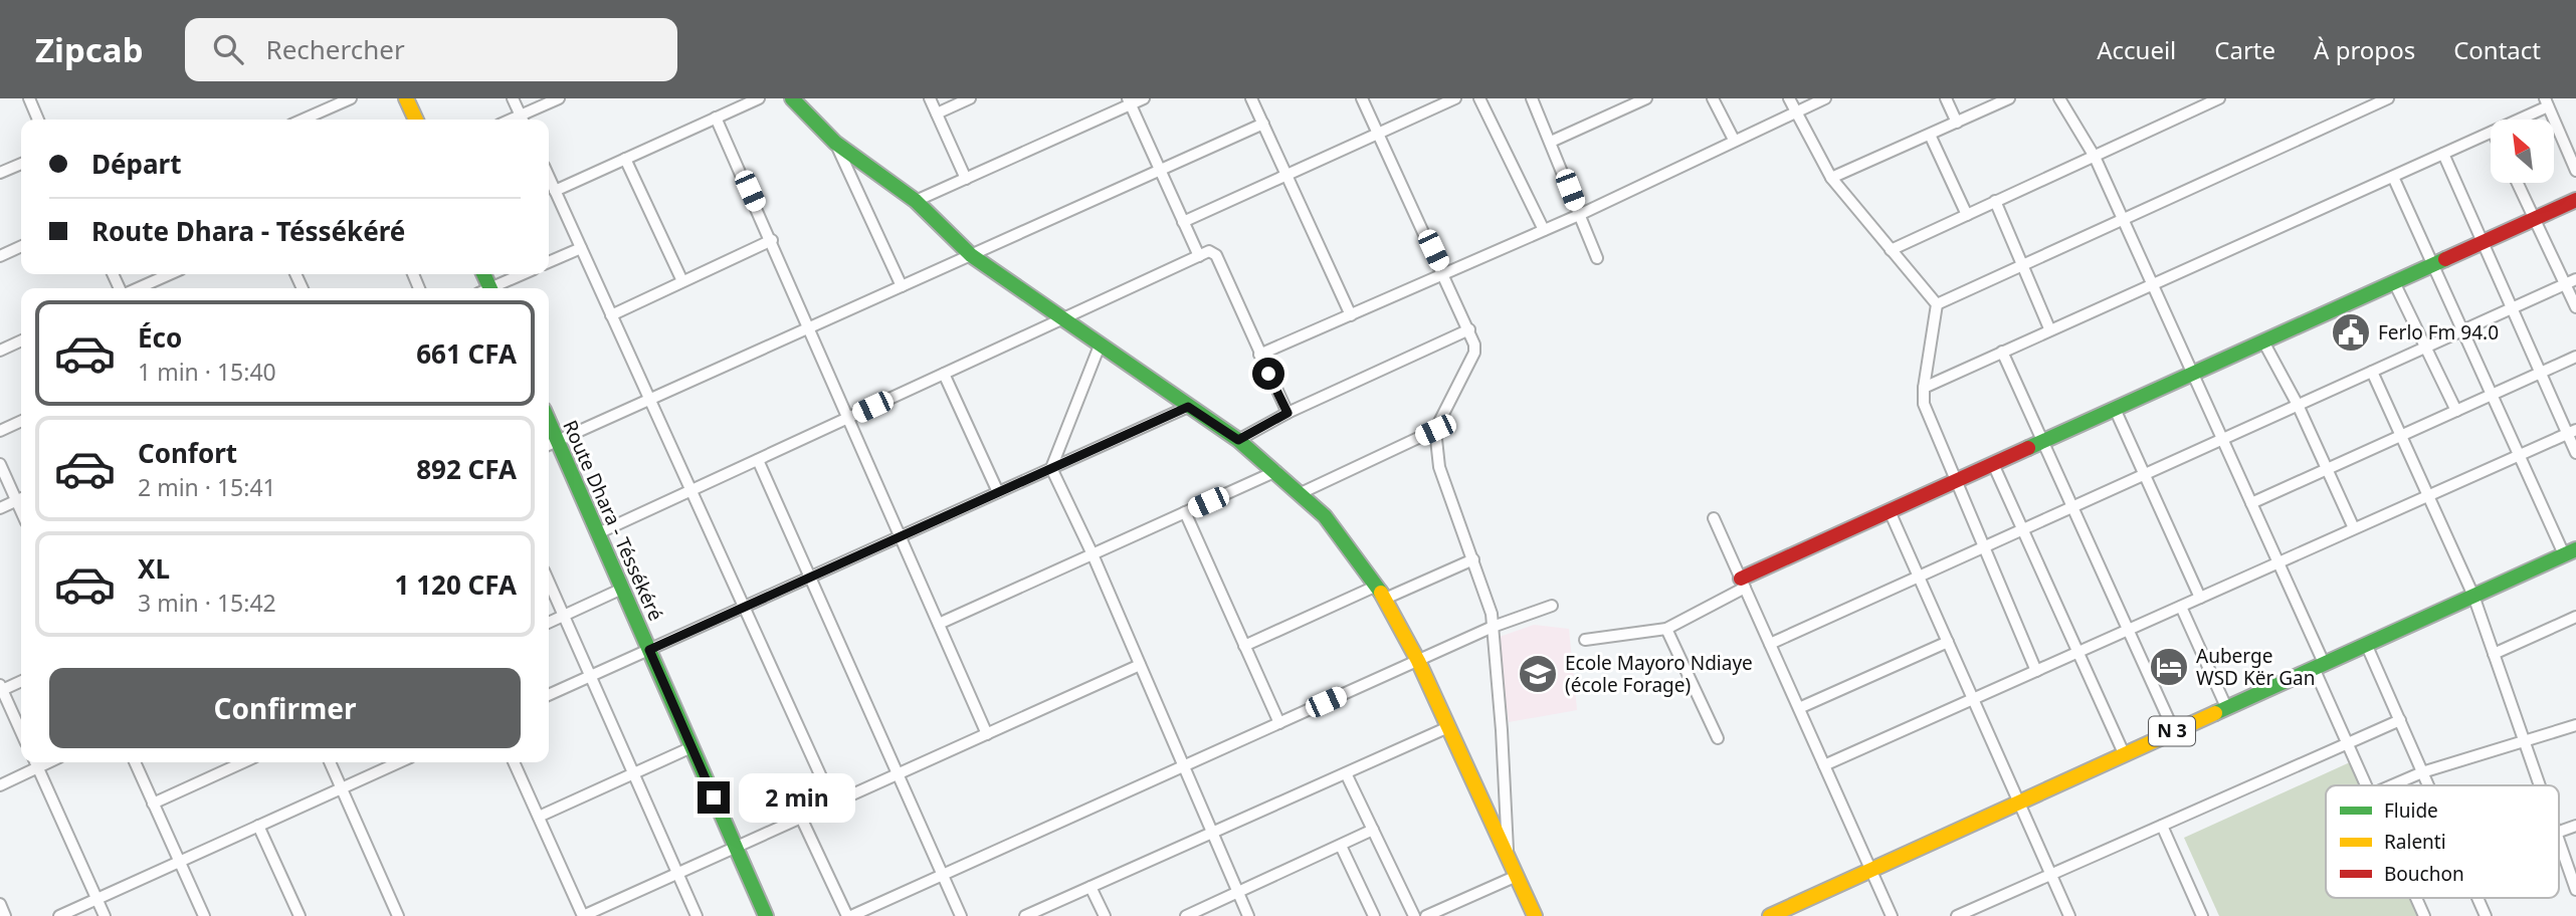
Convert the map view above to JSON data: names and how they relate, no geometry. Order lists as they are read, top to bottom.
{
  "streets": {
    "street": ["Route Dhara - Téssékéré", "N 3"]
  },
  "places": {
    "public building": ["Ferlo Fm 94.0"],
    "hotel": ["Auberge WSD Kër Gan"],
    "school or university": ["Ecole Mayoro Ndiaye (école Forage)"]
  },
  "legend": ["Fluide", "Ralenti", "Bouchon"],
  "north": "top left",
  "page": {
    "header": "Zipcab",
    "search": "Rechercher",
    "nav": [
      "Accueil",
      "Carte",
      "À propos",
      "Contact"
    ],
    "banner": ["Départ", "Route Dhara - Téssékéré"],
    "list": [
      {
        "name": "Éco",
        "note": "1 min · 15:40",
        "value": "661 CFA"
      },
      {
        "name": "Confort",
        "note": "2 min · 15:41",
        "value": "892 CFA"
      },
      {
        "name": "XL",
        "note": "3 min · 15:42",
        "value": "1 120 CFA"
      }
    ],
    "buttons": "Confirmer",
    "bubble": "2 min"
  }
}
